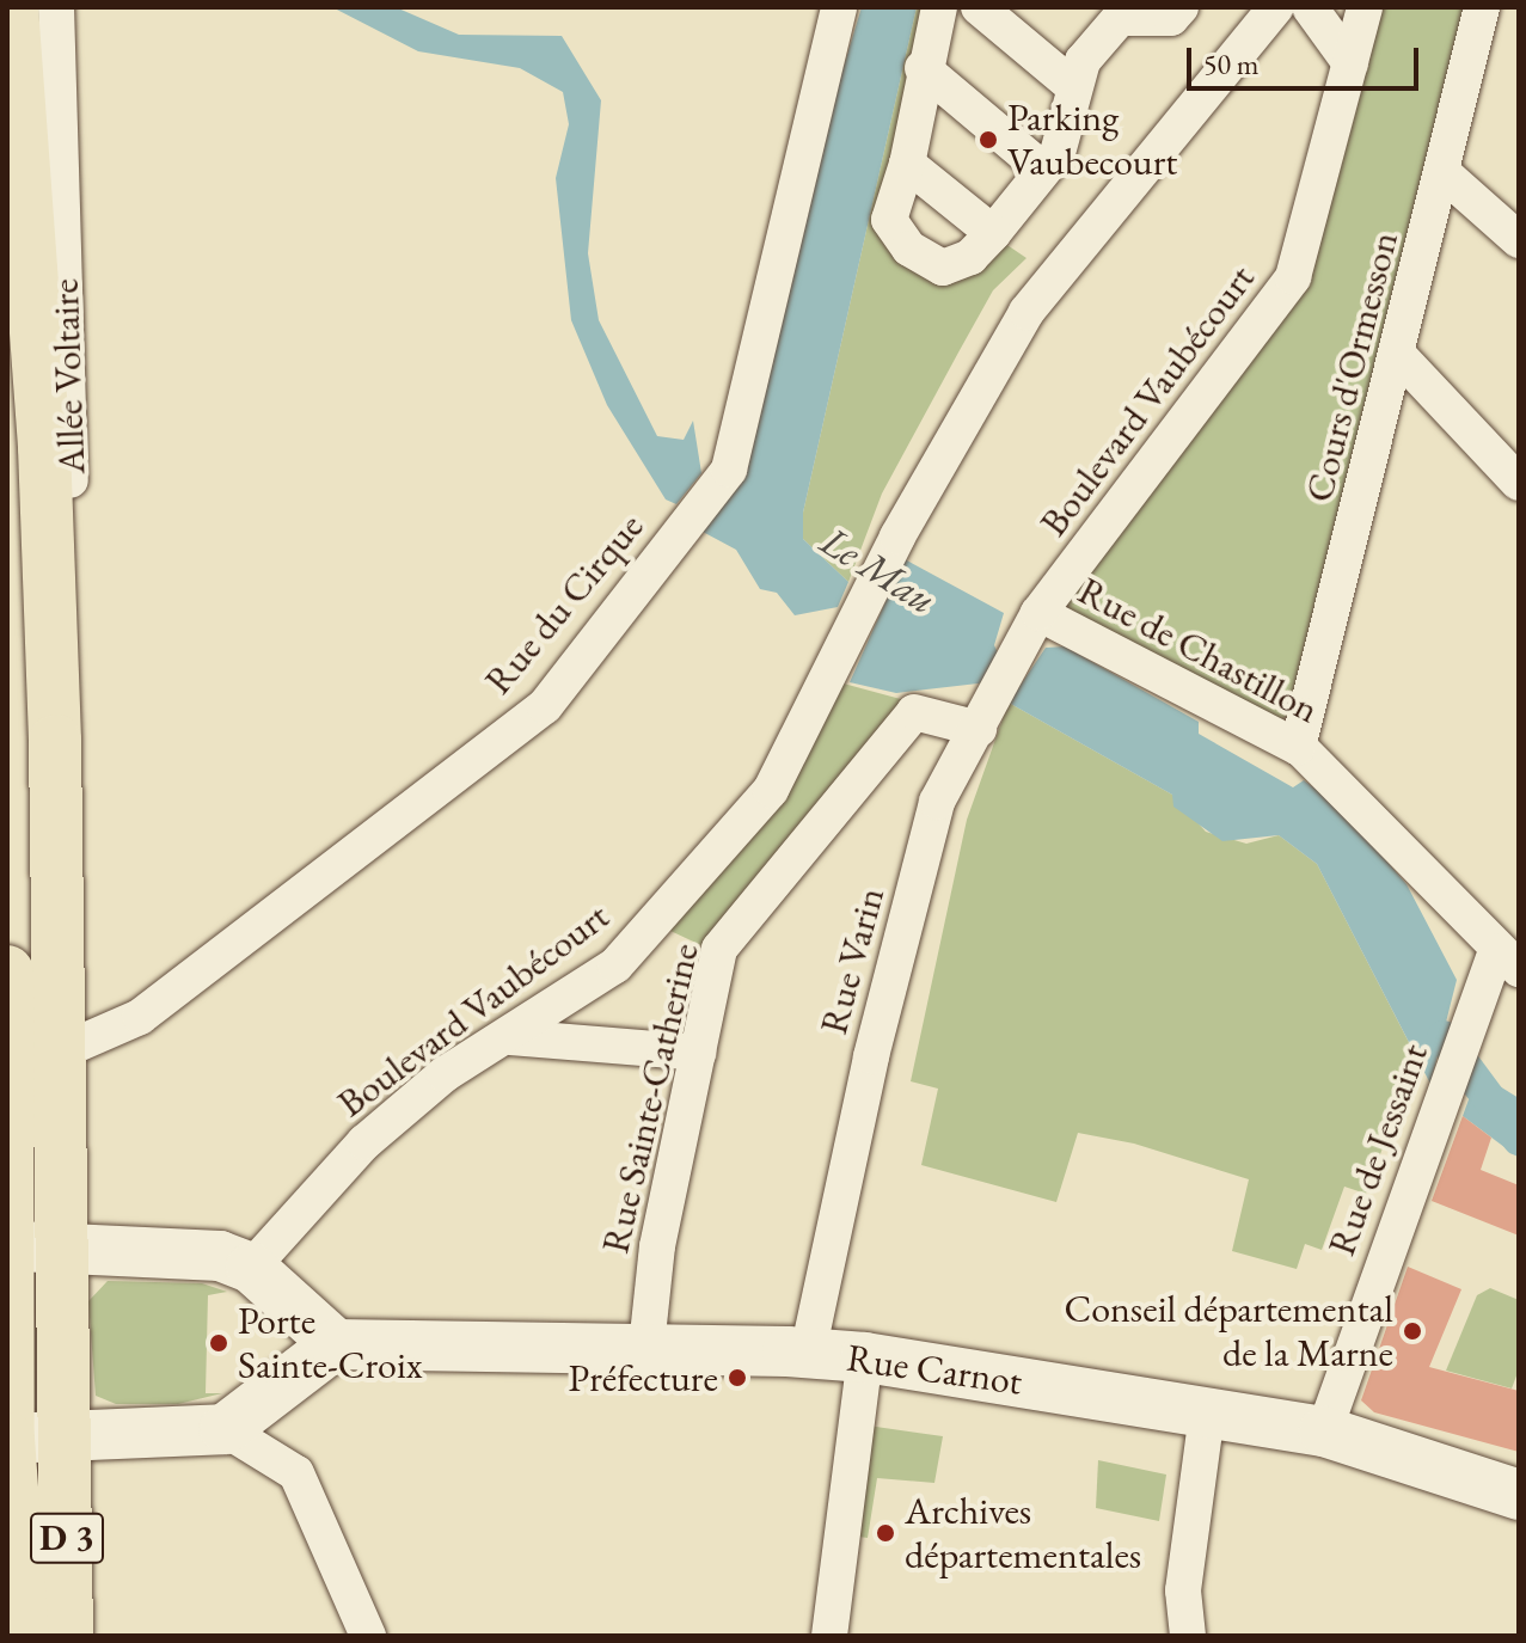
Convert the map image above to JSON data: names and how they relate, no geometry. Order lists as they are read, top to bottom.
{
  "streets": {
    "main road": ["Allée Voltaire", "Rue Carnot", "D 3"],
    "street": [
      "Cours d'Ormesson",
      "Boulevard Vaubécourt",
      "Rue du Cirque",
      "Rue de Chastillon",
      "Rue Varin",
      "Rue Sainte-Catherine",
      "Rue de Jessaint"
    ]
  },
  "crossings": [
    ["Cours d'Ormesson", "Rue de Chastillon"],
    ["Allée Voltaire", "Rue du Cirque"],
    ["Allée Voltaire", "D 3"],
    ["Boulevard Vaubécourt", "Rue de Chastillon"],
    ["Boulevard Vaubécourt", "Rue Varin"],
    ["Rue de Chastillon", "Rue Varin"],
    ["Rue de Chastillon", "Rue de Jessaint"],
    ["Rue Varin", "Rue Sainte-Catherine"],
    ["Rue Varin", "Rue Carnot"],
    ["Rue Sainte-Catherine", "Rue Carnot"],
    ["Rue de Jessaint", "Rue Carnot"]
  ],
  "water": ["Le Mau"],
  "places": [
    "Parking Vaubecourt",
    "Conseil départemental de la Marne",
    "Porte Sainte-Croix",
    "Préfecture",
    "Archives départementales"
  ],
  "scale_bar": "50 m"
}
